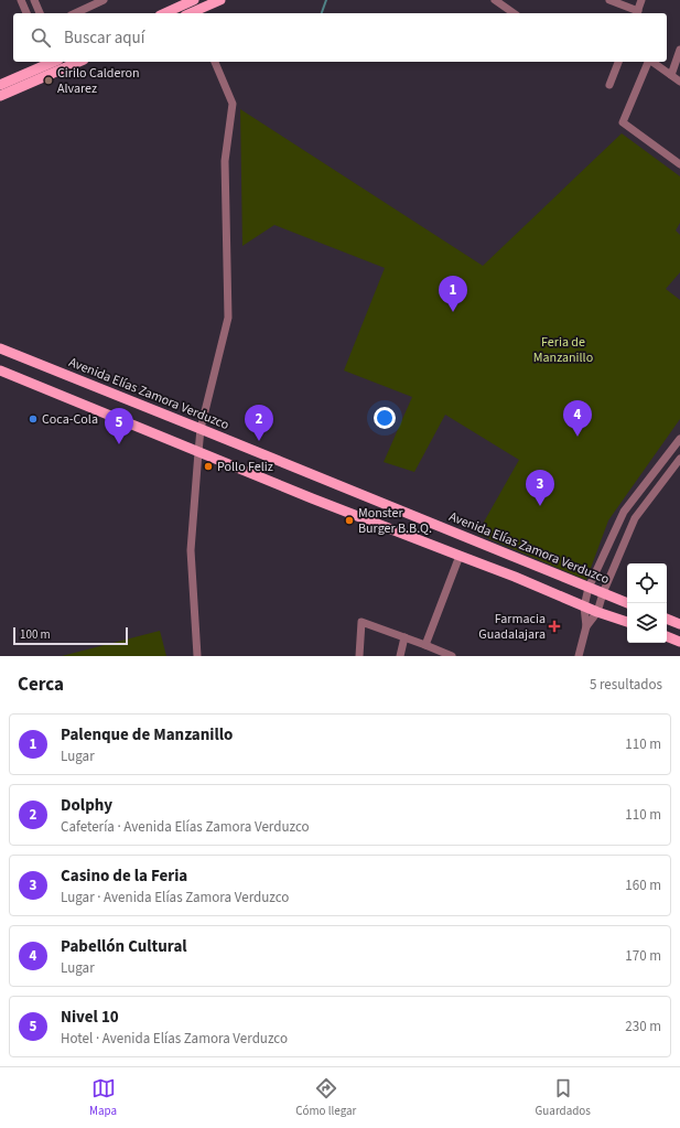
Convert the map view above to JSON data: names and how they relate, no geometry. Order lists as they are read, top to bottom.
{
  "streets": {
    "main road": ["Avenida Elías Zamora Verduzco"]
  },
  "parks": ["Feria de Manzanillo"],
  "places": {
    "other": [
      "Cirilo Calderon Alvarez",
      "Coca-Cola",
      "Pollo Feliz",
      "Monster Burger B.B.Q."
    ],
    "health": ["Farmacia Guadalajara"]
  },
  "scale_bar": "100 m",
  "page": {
    "search": "Buscar aquí",
    "pins": [
      "1",
      "4",
      "2",
      "5",
      "3"
    ],
    "scale": "100 m",
    "heading": ["Cerca", "5 resultados"],
    "list": [
      {
        "mark": "1",
        "name": "Palenque de Manzanillo",
        "note": "Lugar",
        "value": "110 m"
      },
      {
        "mark": "2",
        "name": "Dolphy",
        "note": "Cafetería · Avenida Elías Zamora Verduzco",
        "value": "110 m"
      },
      {
        "mark": "3",
        "name": "Casino de la Feria",
        "note": "Lugar · Avenida Elías Zamora Verduzco",
        "value": "160 m"
      },
      {
        "mark": "4",
        "name": "Pabellón Cultural",
        "note": "Lugar",
        "value": "170 m"
      },
      {
        "mark": "5",
        "name": "Nivel 10",
        "note": "Hotel · Avenida Elías Zamora Verduzco",
        "value": "230 m"
      }
    ],
    "nav": ["Mapa", "Cómo llegar", "Guardados"]
  }
}
